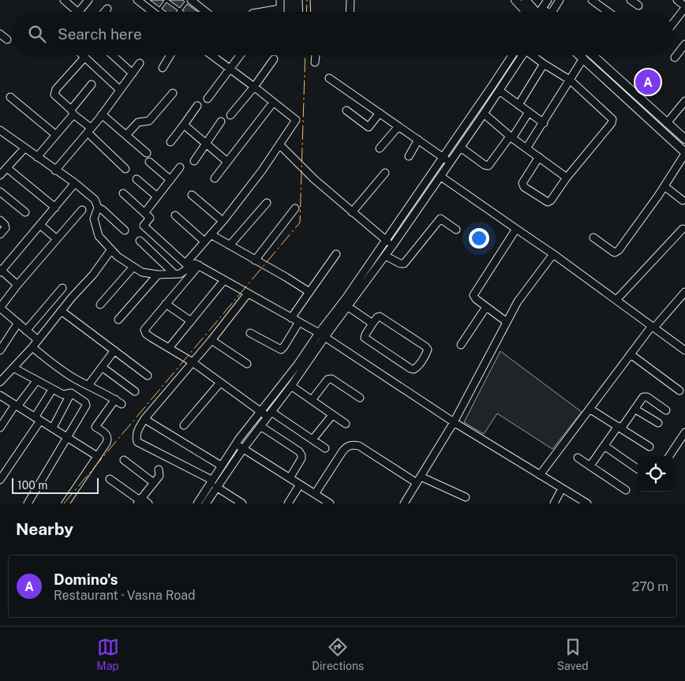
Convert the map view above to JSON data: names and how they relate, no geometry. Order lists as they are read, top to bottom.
{
  "scale_bar": "100 m",
  "page": {
    "search": "Search here",
    "pins": "A",
    "scale": "100 m",
    "heading": "Nearby",
    "list": [
      {
        "mark": "A",
        "name": "Domino's",
        "note": "Restaurant · Vasna Road",
        "value": "270 m"
      }
    ],
    "nav": ["Map", "Directions", "Saved"]
  }
}
